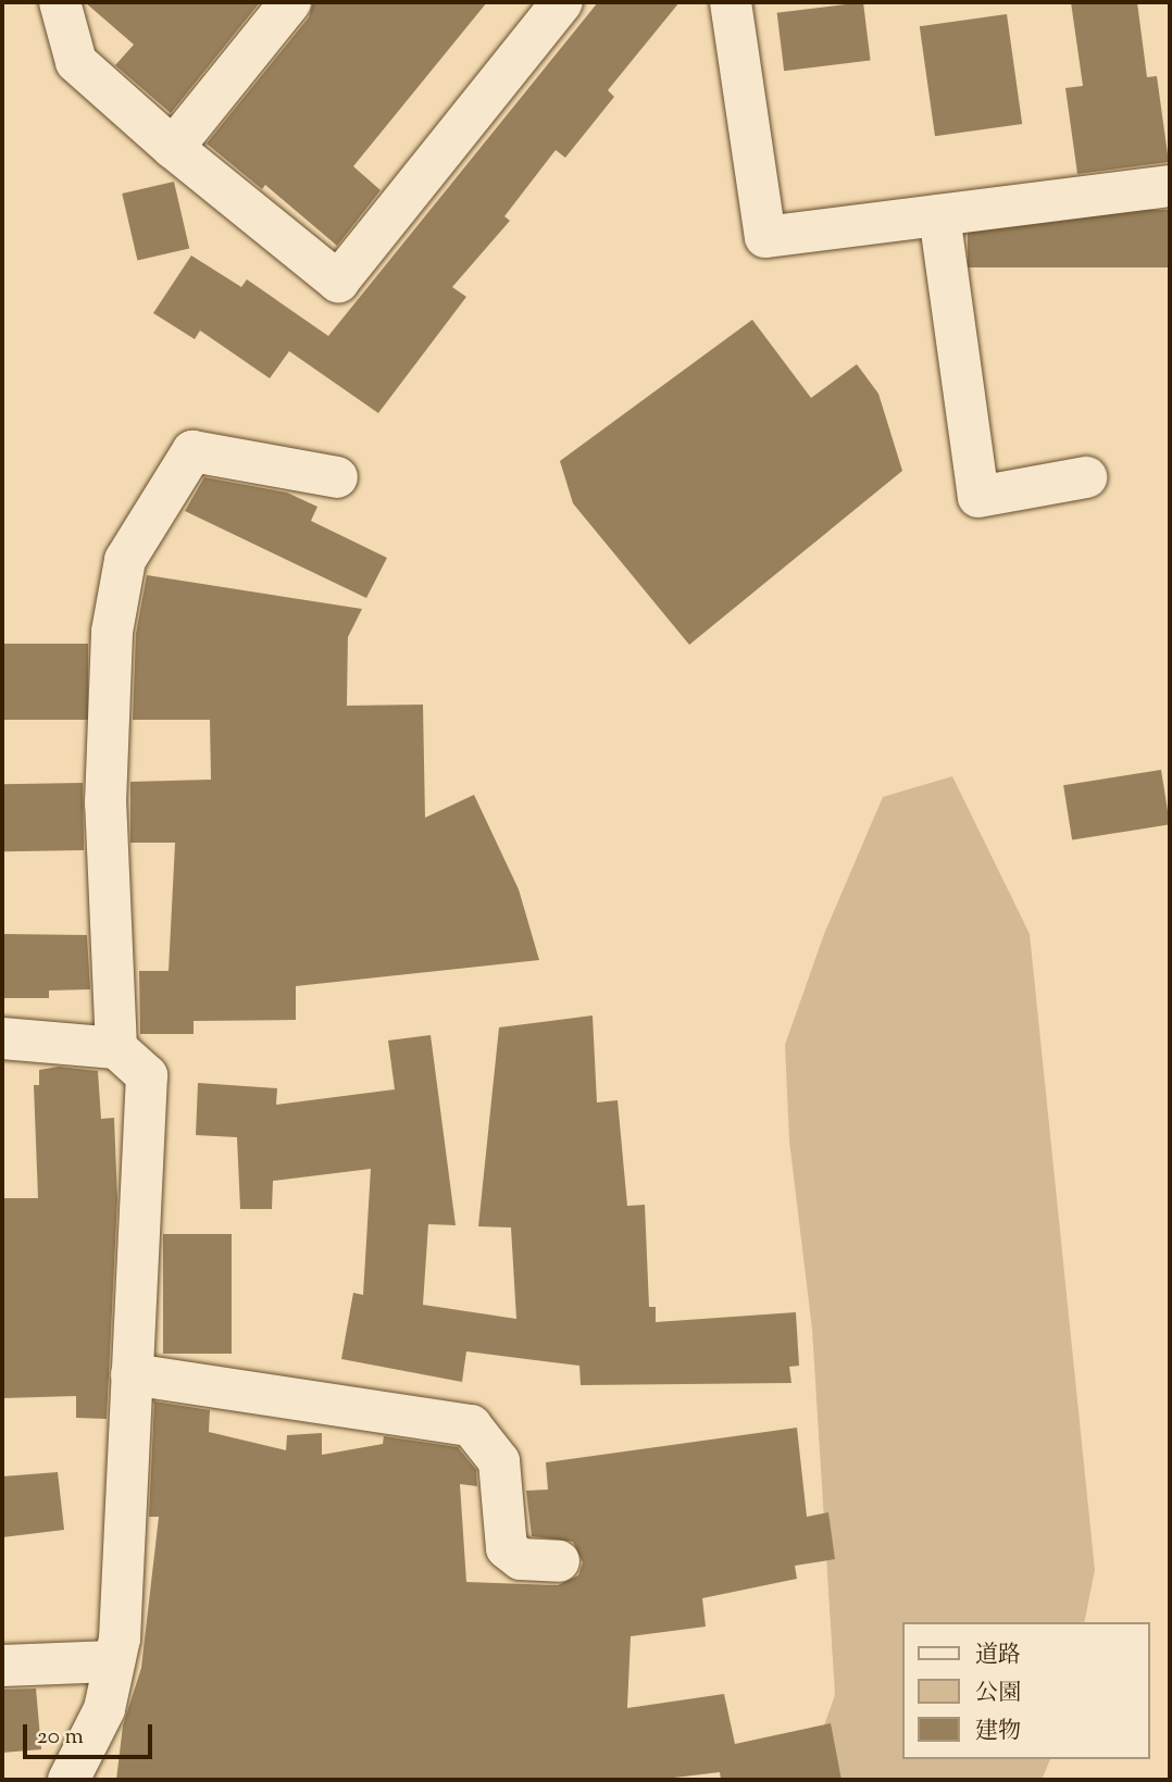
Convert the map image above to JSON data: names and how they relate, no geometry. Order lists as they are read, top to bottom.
{
  "legend": ["道路", "公園", "建物"],
  "scale_bar": "20 m"
}
